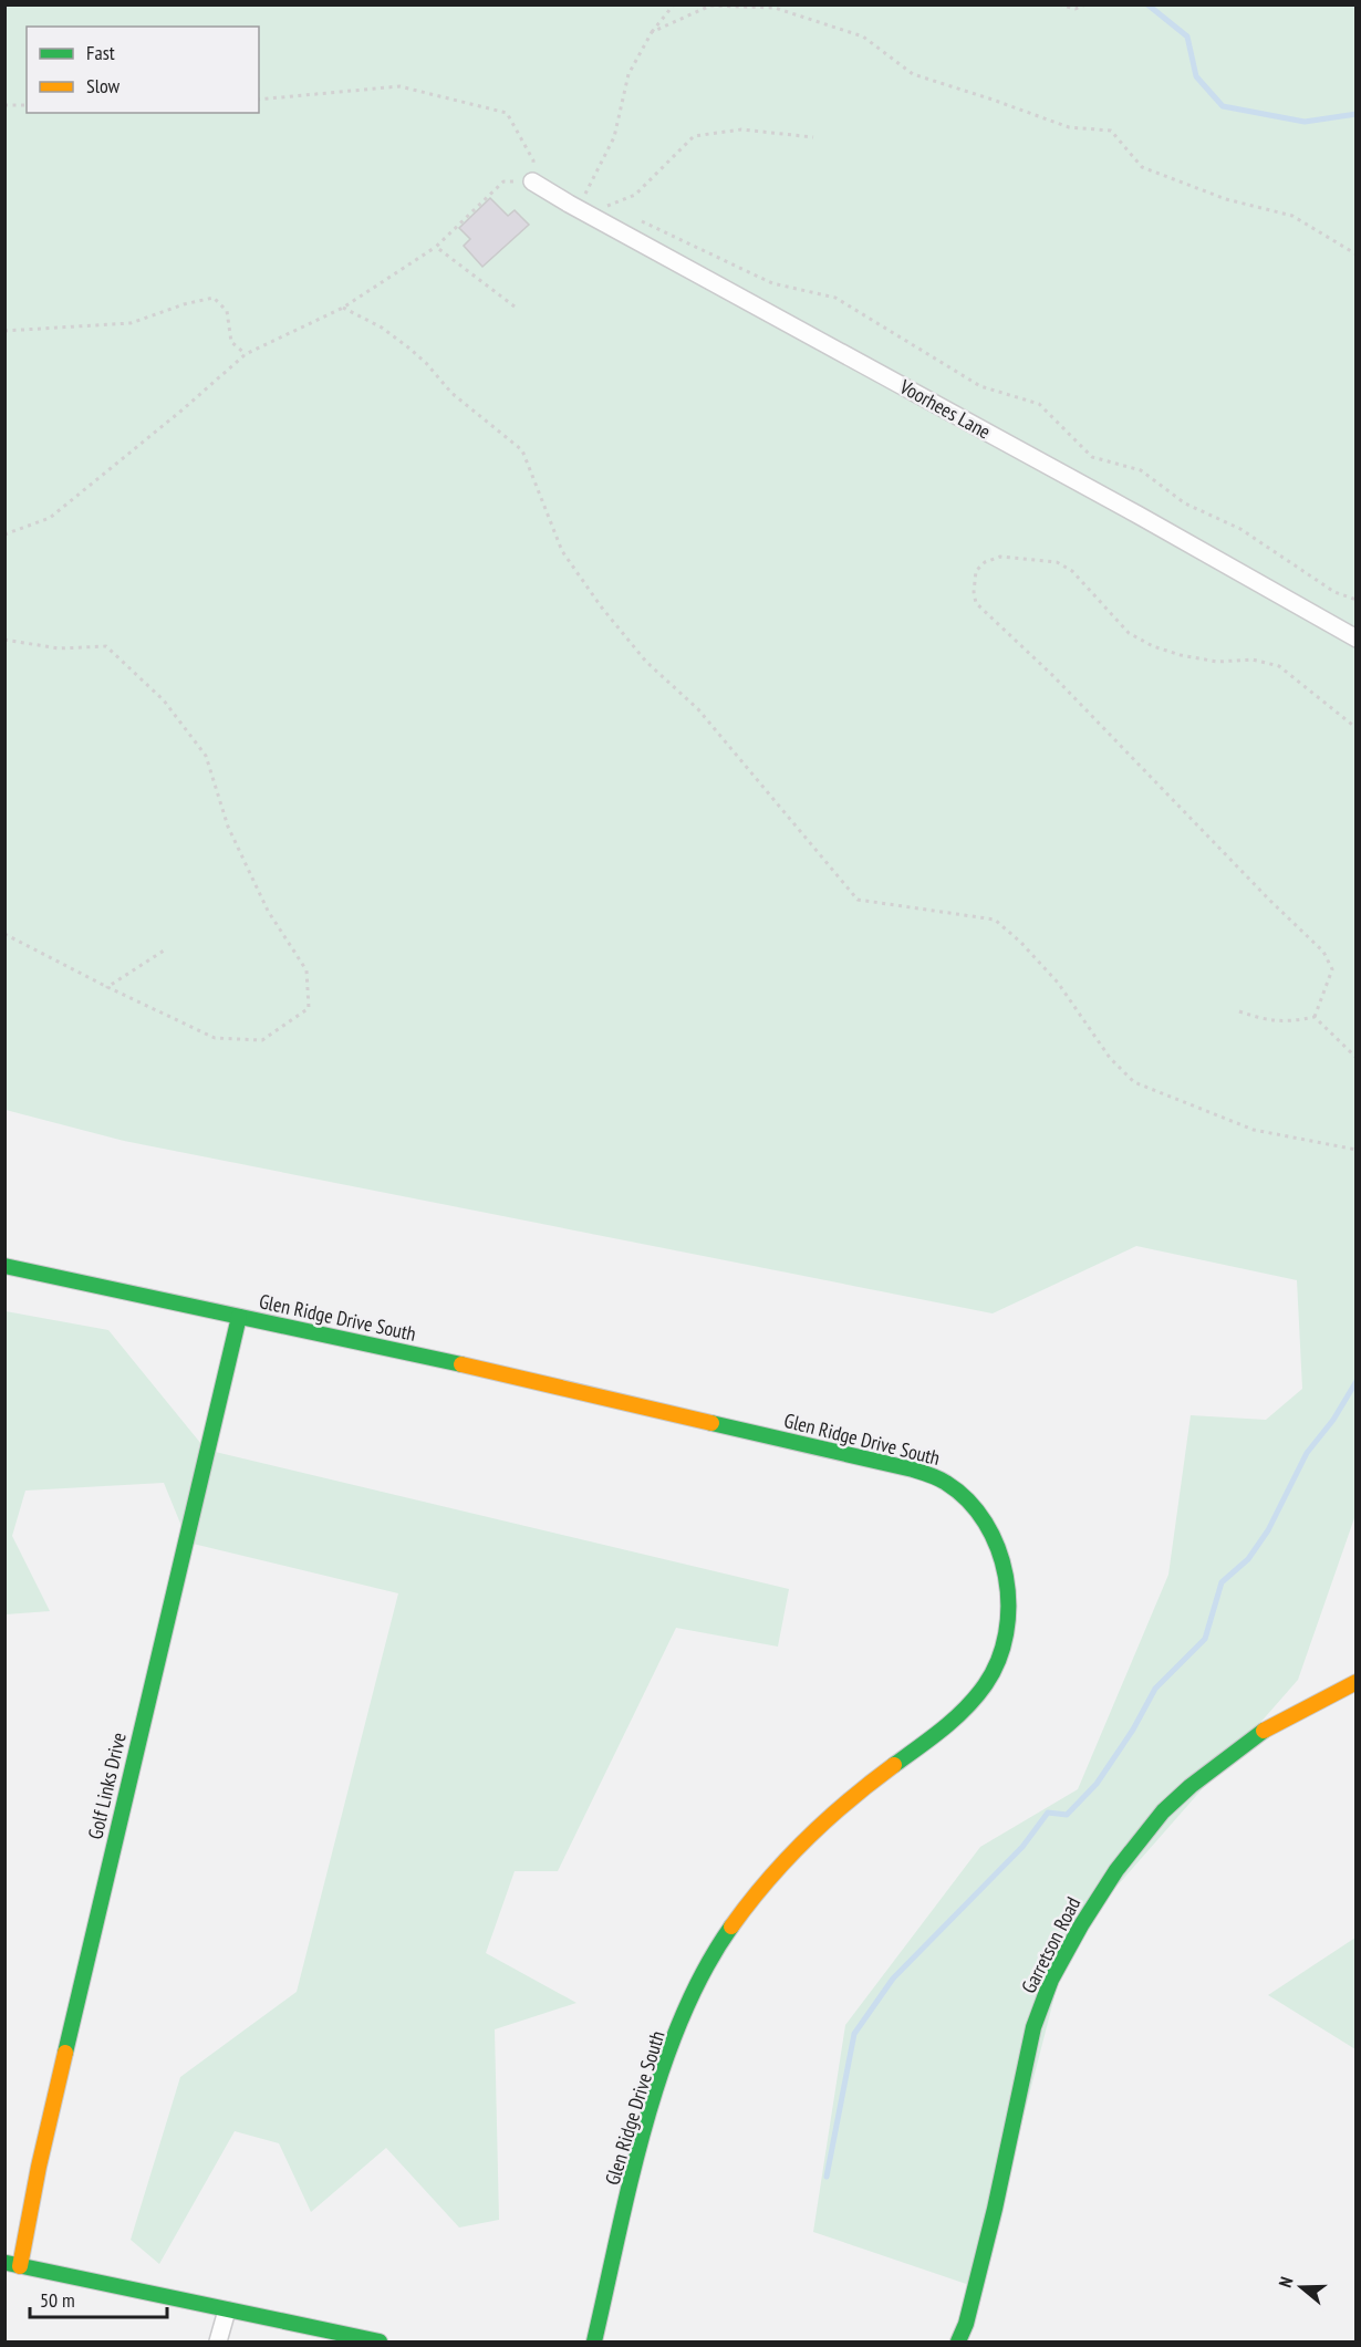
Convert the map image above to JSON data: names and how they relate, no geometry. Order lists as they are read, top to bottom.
{
  "streets": {
    "street": [
      "Voorhees Lane",
      "Glen Ridge Drive South",
      "Golf Links Drive",
      "Garretson Road"
    ]
  },
  "crossings": [
    ["Glen Ridge Drive South", "Golf Links Drive"]
  ],
  "legend": ["Fast", "Slow"],
  "scale_bar": "50 m",
  "north": "left"
}
